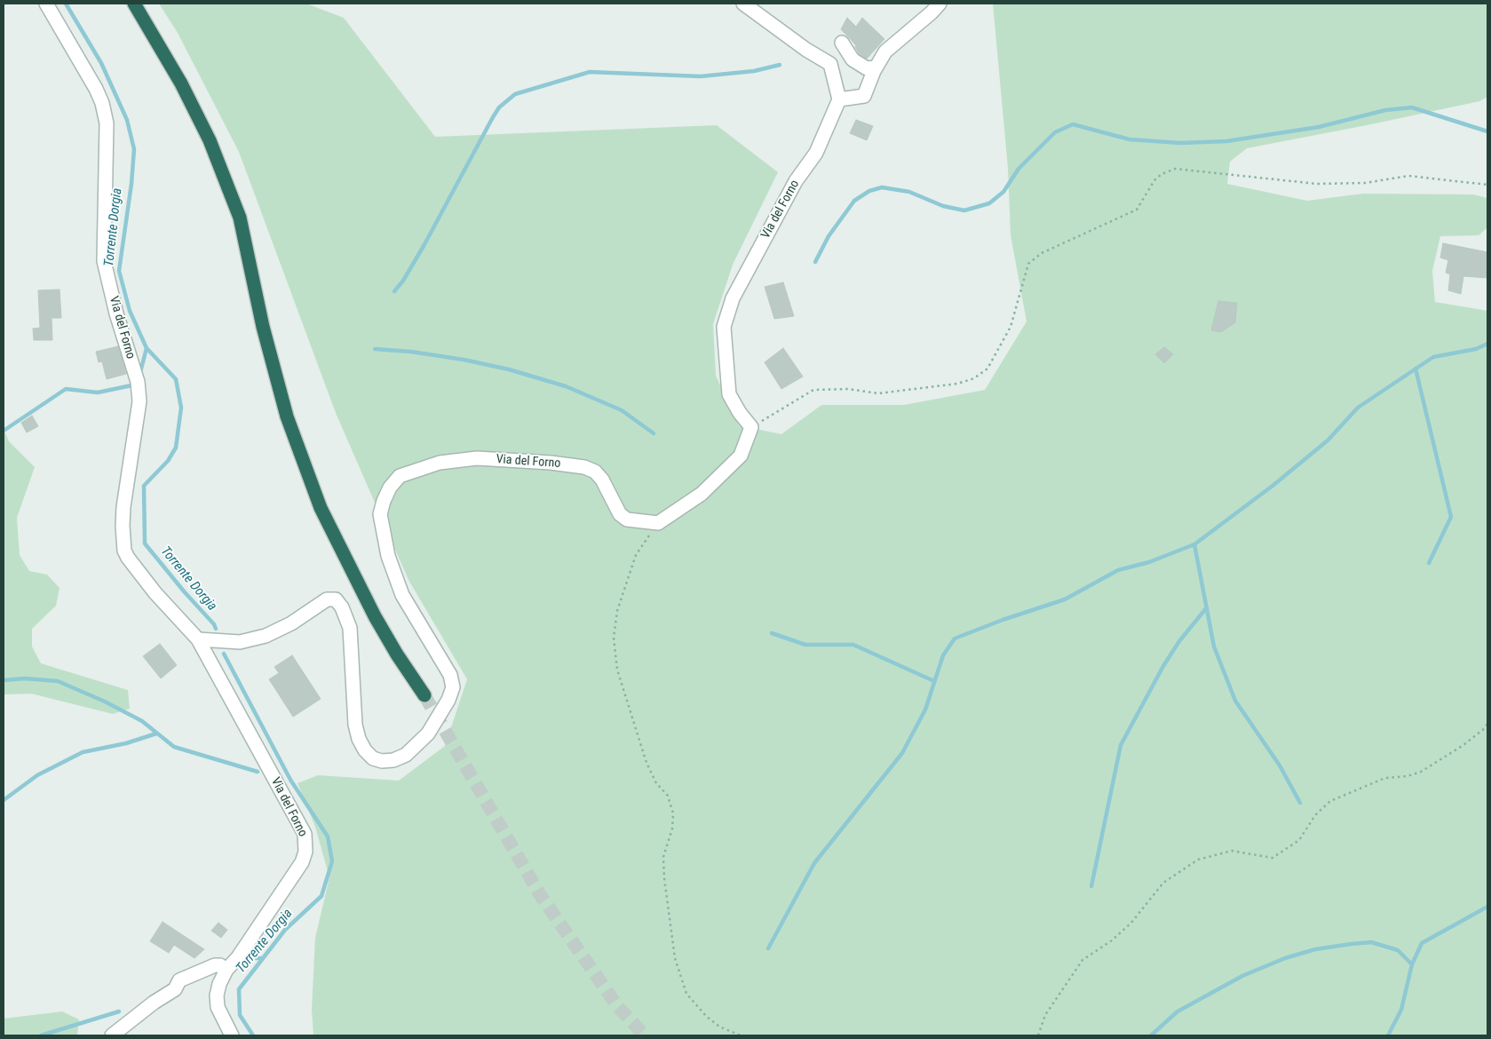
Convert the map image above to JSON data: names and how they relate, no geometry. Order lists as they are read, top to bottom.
{
  "streets": {
    "street": ["Via del Forno"]
  },
  "water": ["Torrente Dorgia"]
}
